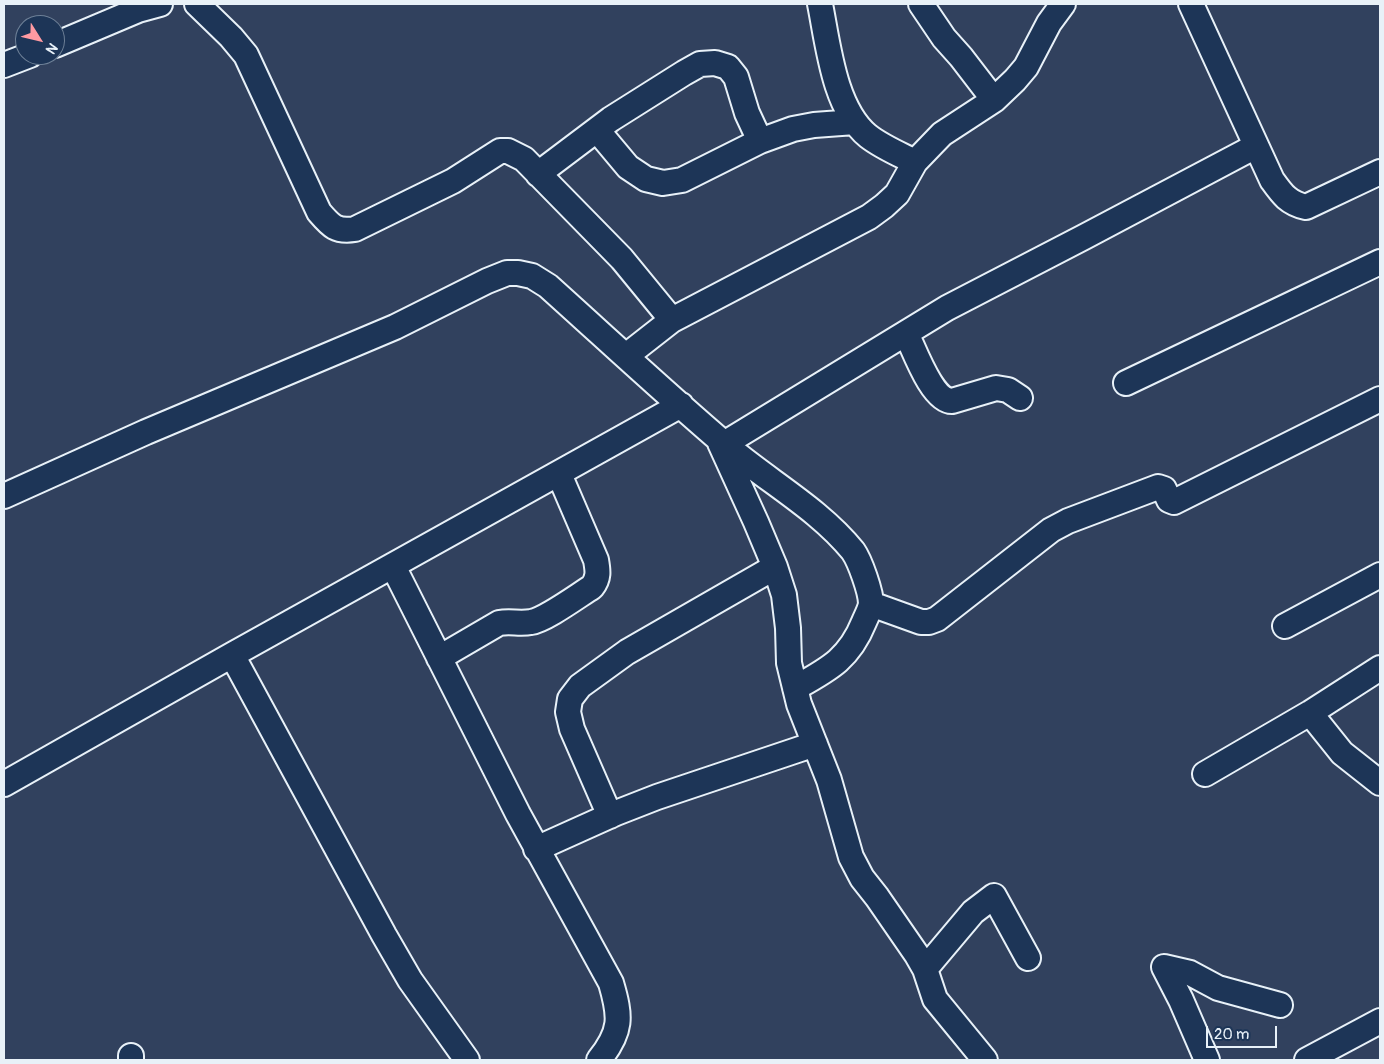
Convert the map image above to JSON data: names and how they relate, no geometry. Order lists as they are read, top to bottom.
{
  "scale_bar": "20 m",
  "north": "bottom right"
}
